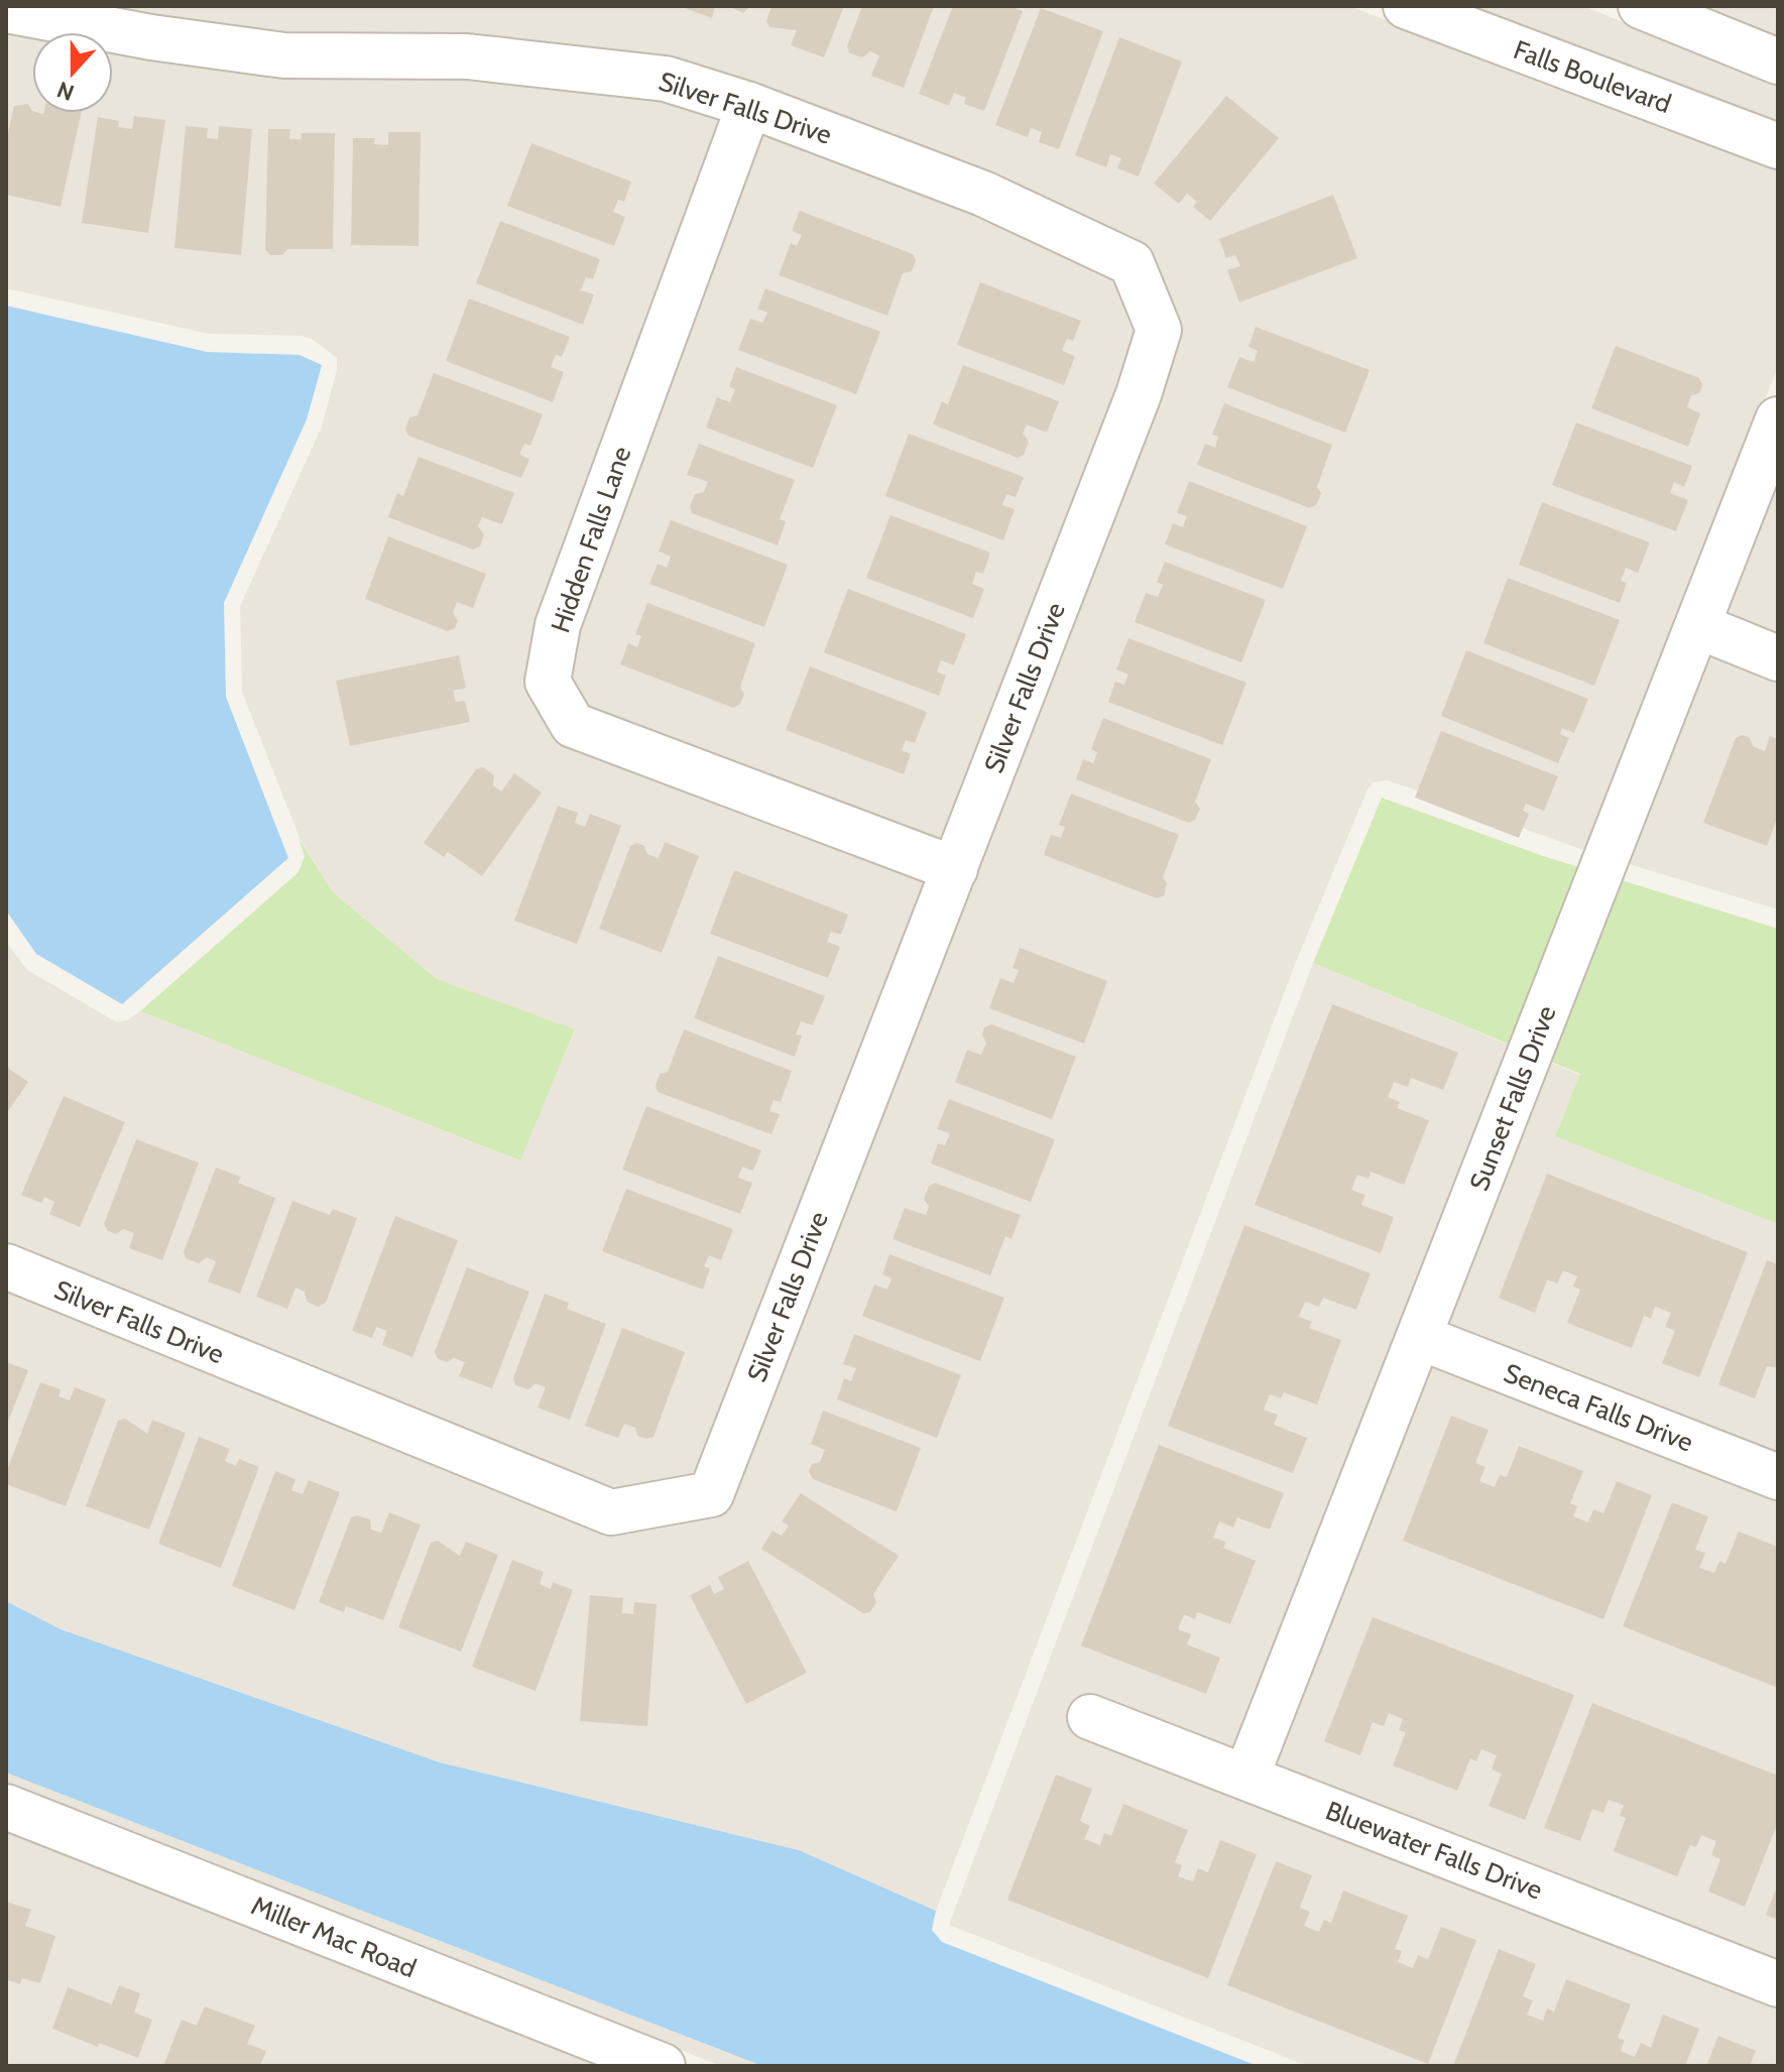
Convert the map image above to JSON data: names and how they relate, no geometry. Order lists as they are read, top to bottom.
{
  "streets": {
    "street": [
      "Falls Boulevard",
      "Silver Falls Drive",
      "Hidden Falls Lane",
      "Sunset Falls Drive",
      "Seneca Falls Drive",
      "Bluewater Falls Drive",
      "Miller Mac Road"
    ]
  },
  "crossings": [
    ["Silver Falls Drive", "Hidden Falls Lane"],
    ["Sunset Falls Drive", "Seneca Falls Drive"],
    ["Sunset Falls Drive", "Bluewater Falls Drive"]
  ],
  "north": "bottom"
}
